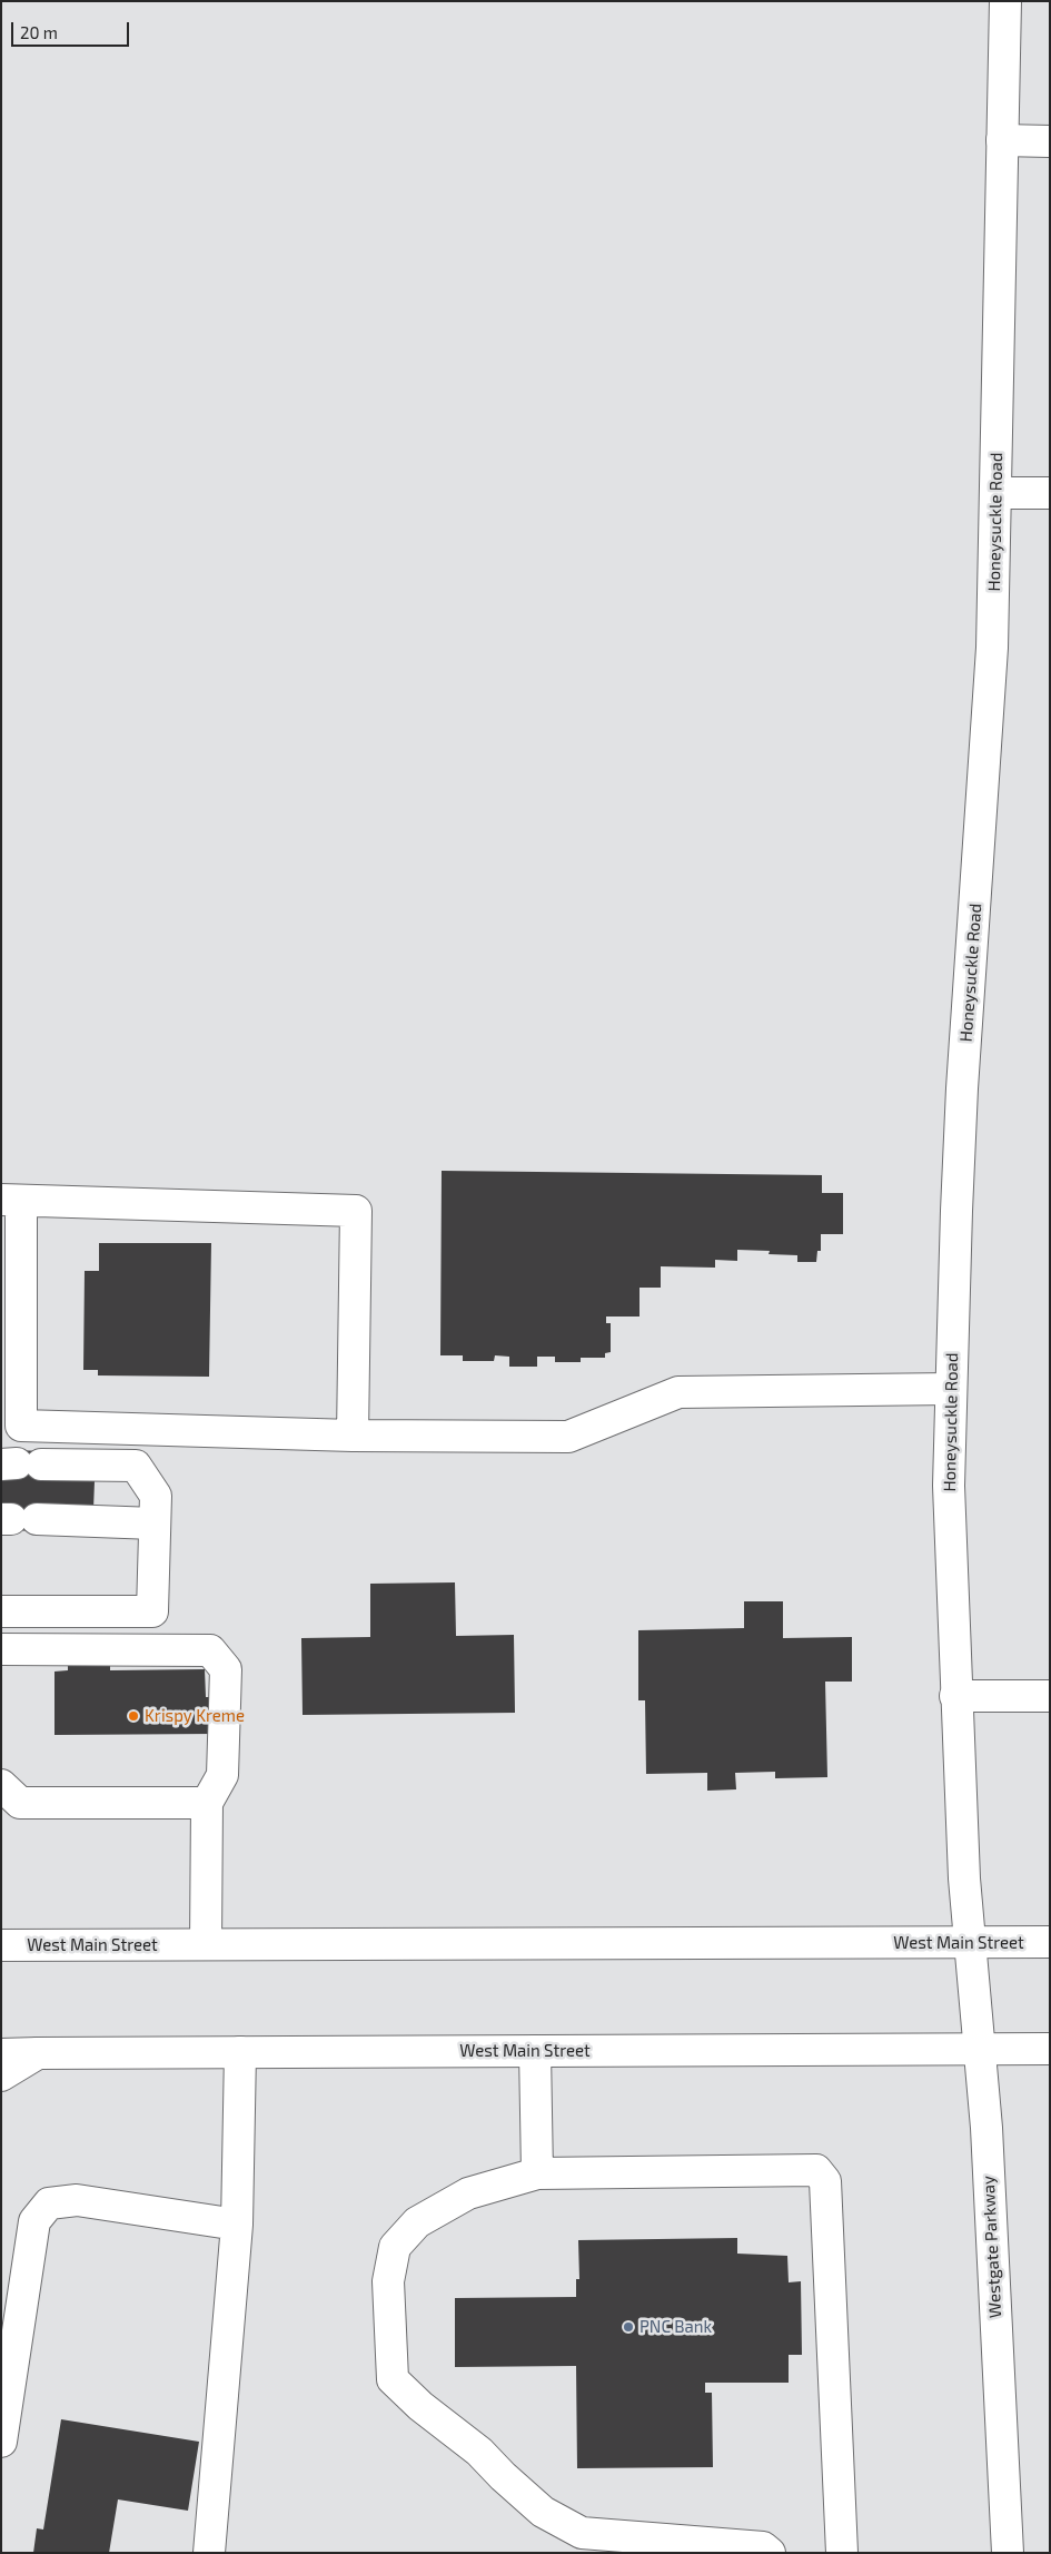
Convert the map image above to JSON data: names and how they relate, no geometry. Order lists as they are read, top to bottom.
{
  "streets": {
    "main road": ["Honeysuckle Road", "West Main Street", "Westgate Parkway"]
  },
  "crossings": [
    ["Honeysuckle Road", "West Main Street"],
    ["Honeysuckle Road", "Westgate Parkway"],
    ["West Main Street", "Westgate Parkway"]
  ],
  "places": ["Krispy Kreme", "PNC Bank"],
  "scale_bar": "20 m"
}
